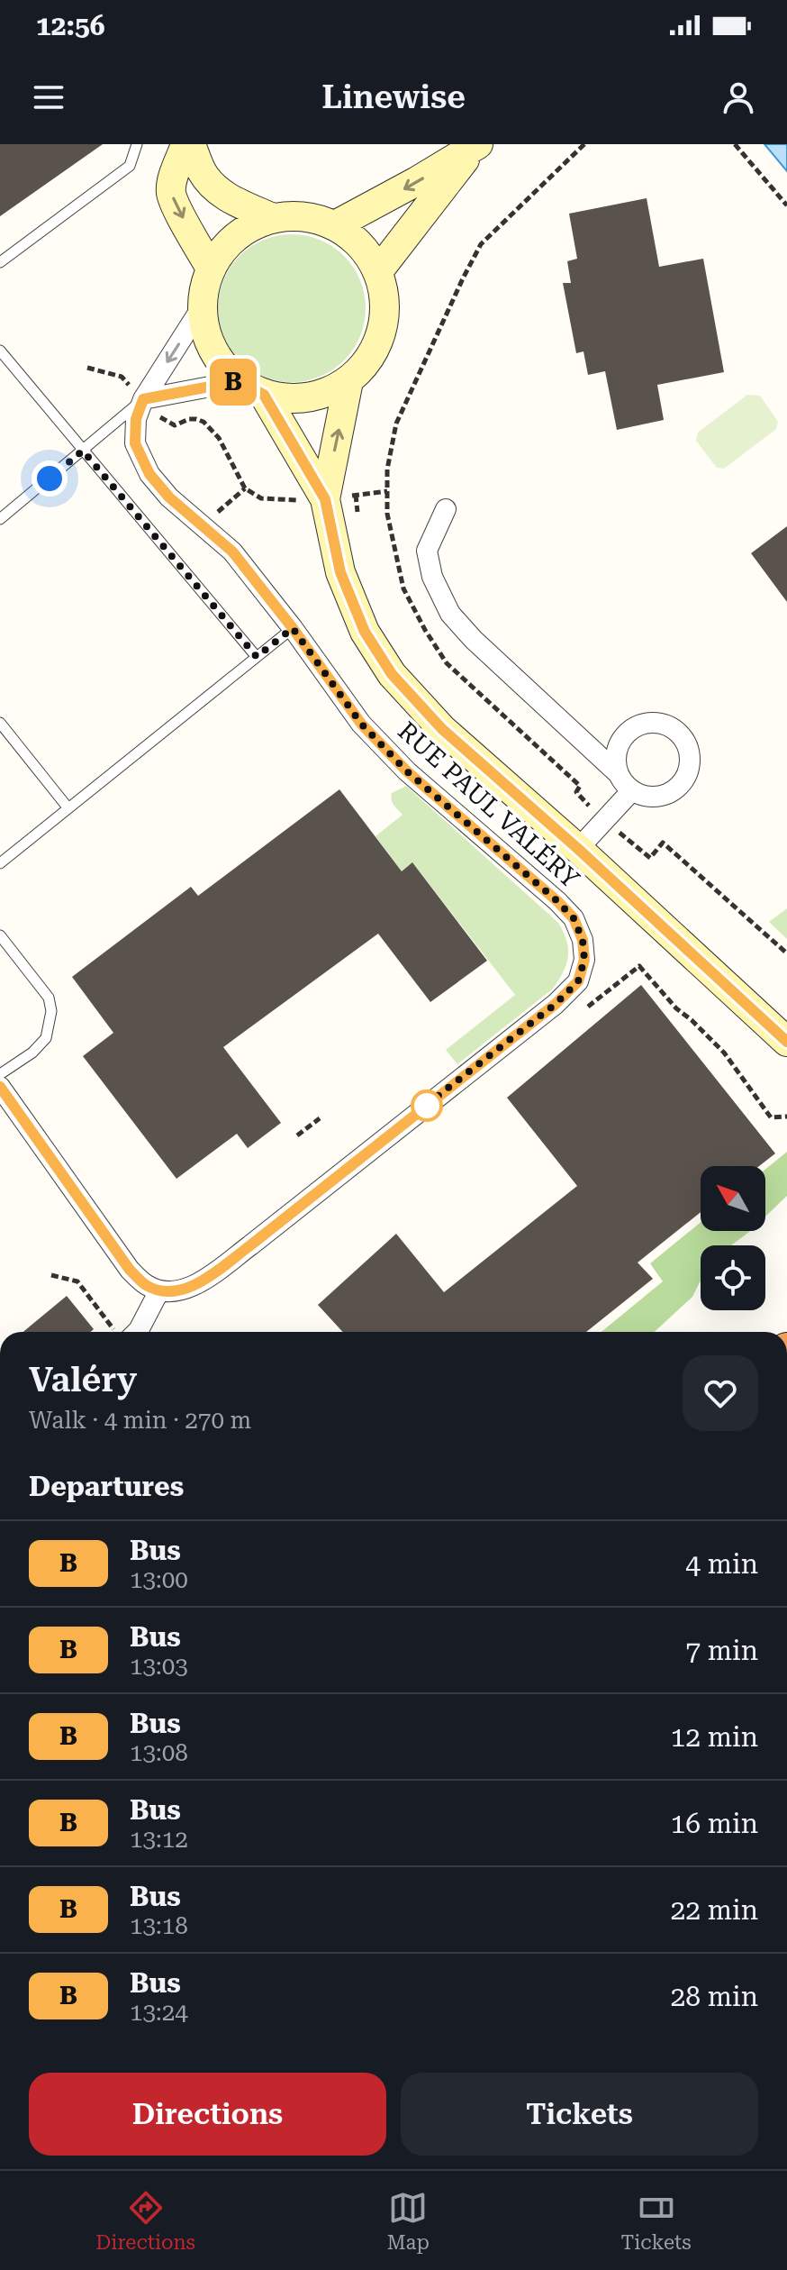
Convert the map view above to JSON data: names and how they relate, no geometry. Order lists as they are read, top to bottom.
{
  "streets": {
    "street": ["RUE PAUL VALÉRY"]
  },
  "lines": ["bus line B"],
  "north": "top left",
  "page": {
    "status": "12:56",
    "header": "Linewise",
    "on_map": "B",
    "heading": [
      ["Valéry", "Walk · 4 min · 270 m"],
      "Departures"
    ],
    "list": [
      {
        "mark": "B",
        "name": "Bus",
        "note": "13:00",
        "value": "4 min"
      },
      {
        "mark": "B",
        "name": "Bus",
        "note": "13:03",
        "value": "7 min"
      },
      {
        "mark": "B",
        "name": "Bus",
        "note": "13:08",
        "value": "12 min"
      },
      {
        "mark": "B",
        "name": "Bus",
        "note": "13:12",
        "value": "16 min"
      },
      {
        "mark": "B",
        "name": "Bus",
        "note": "13:18",
        "value": "22 min"
      },
      {
        "mark": "B",
        "name": "Bus",
        "note": "13:24",
        "value": "28 min"
      }
    ],
    "buttons": ["Directions", "Tickets"],
    "tabs": ["Directions", "Map", "Tickets"]
  }
}
